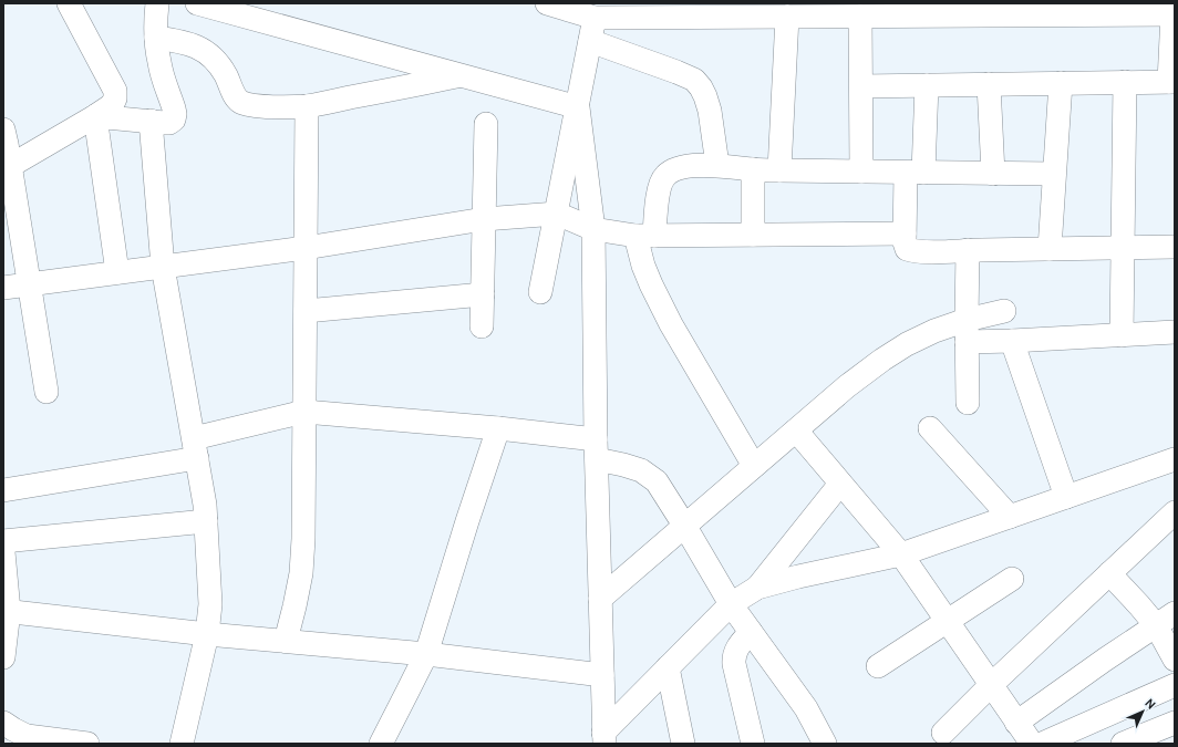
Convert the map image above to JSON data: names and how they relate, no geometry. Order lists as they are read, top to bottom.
{
  "north": "top right"
}
